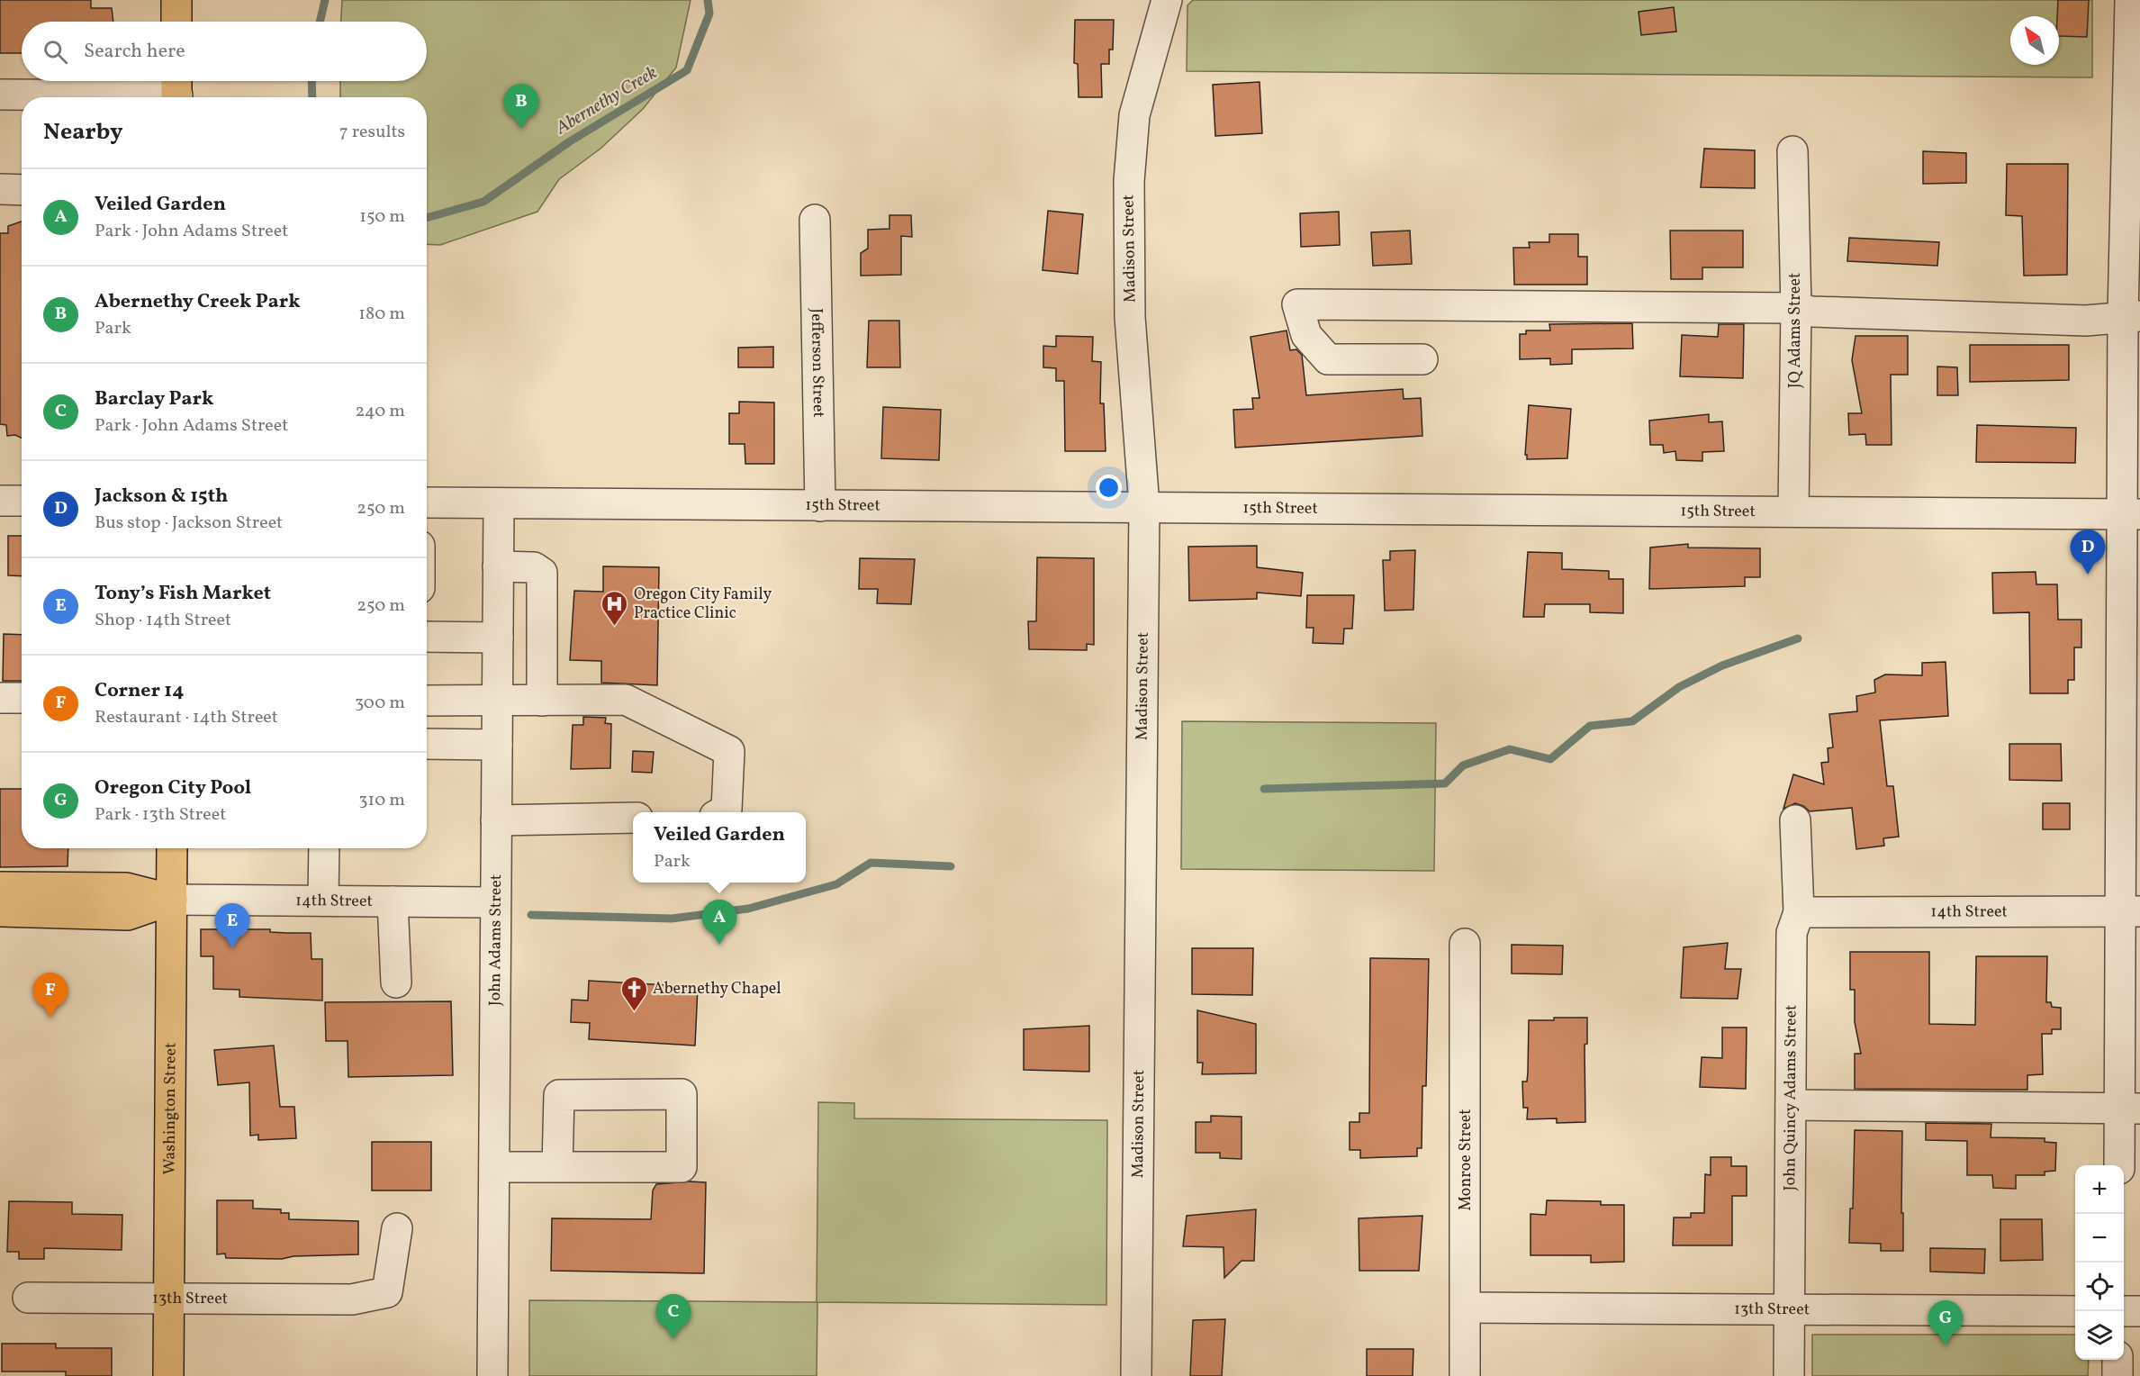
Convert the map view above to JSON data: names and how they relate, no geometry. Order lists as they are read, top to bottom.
{
  "streets": {
    "main road": ["14th Street", "Washington Street"],
    "street": [
      "Madison Street",
      "JQ Adams Street",
      "Jefferson Street",
      "15th Street",
      "John Adams Street",
      "John Quincy Adams Street",
      "Monroe Street",
      "13th Street"
    ]
  },
  "crossings": [
    ["Madison Street", "15th Street"],
    ["JQ Adams Street", "15th Street"],
    ["Jefferson Street", "15th Street"],
    ["15th Street", "John Adams Street"],
    ["14th Street", "John Adams Street"],
    ["14th Street", "John Quincy Adams Street"],
    ["14th Street", "Washington Street"],
    ["John Quincy Adams Street", "13th Street"],
    ["Washington Street", "13th Street"],
    ["Monroe Street", "13th Street"]
  ],
  "water": ["Abernethy Creek"],
  "places": {
    "hospital": ["Oregon City Family Practice Clinic"],
    "church": ["Abernethy Chapel"]
  },
  "north": "top left",
  "page": {
    "search": "Search here",
    "pins": [
      "B",
      "D",
      "A",
      "E",
      "F",
      "C",
      "G"
    ],
    "heading": ["Nearby", "7 results"],
    "list": [
      {
        "mark": "A",
        "name": "Veiled Garden",
        "note": "Park · John Adams Street",
        "value": "150 m"
      },
      {
        "mark": "B",
        "name": "Abernethy Creek Park",
        "note": "Park",
        "value": "180 m"
      },
      {
        "mark": "C",
        "name": "Barclay Park",
        "note": "Park · John Adams Street",
        "value": "240 m"
      },
      {
        "mark": "D",
        "name": "Jackson & 15th",
        "note": "Bus stop · Jackson Street",
        "value": "250 m"
      },
      {
        "mark": "E",
        "name": "Tony’s Fish Market",
        "note": "Shop · 14th Street",
        "value": "250 m"
      },
      {
        "mark": "F",
        "name": "Corner 14",
        "note": "Restaurant · 14th Street",
        "value": "300 m"
      },
      {
        "mark": "G",
        "name": "Oregon City Pool",
        "note": "Park · 13th Street",
        "value": "310 m"
      }
    ],
    "popup": ["Veiled Garden", "Park"],
    "map_buttons": ["+", "−"]
  }
}
